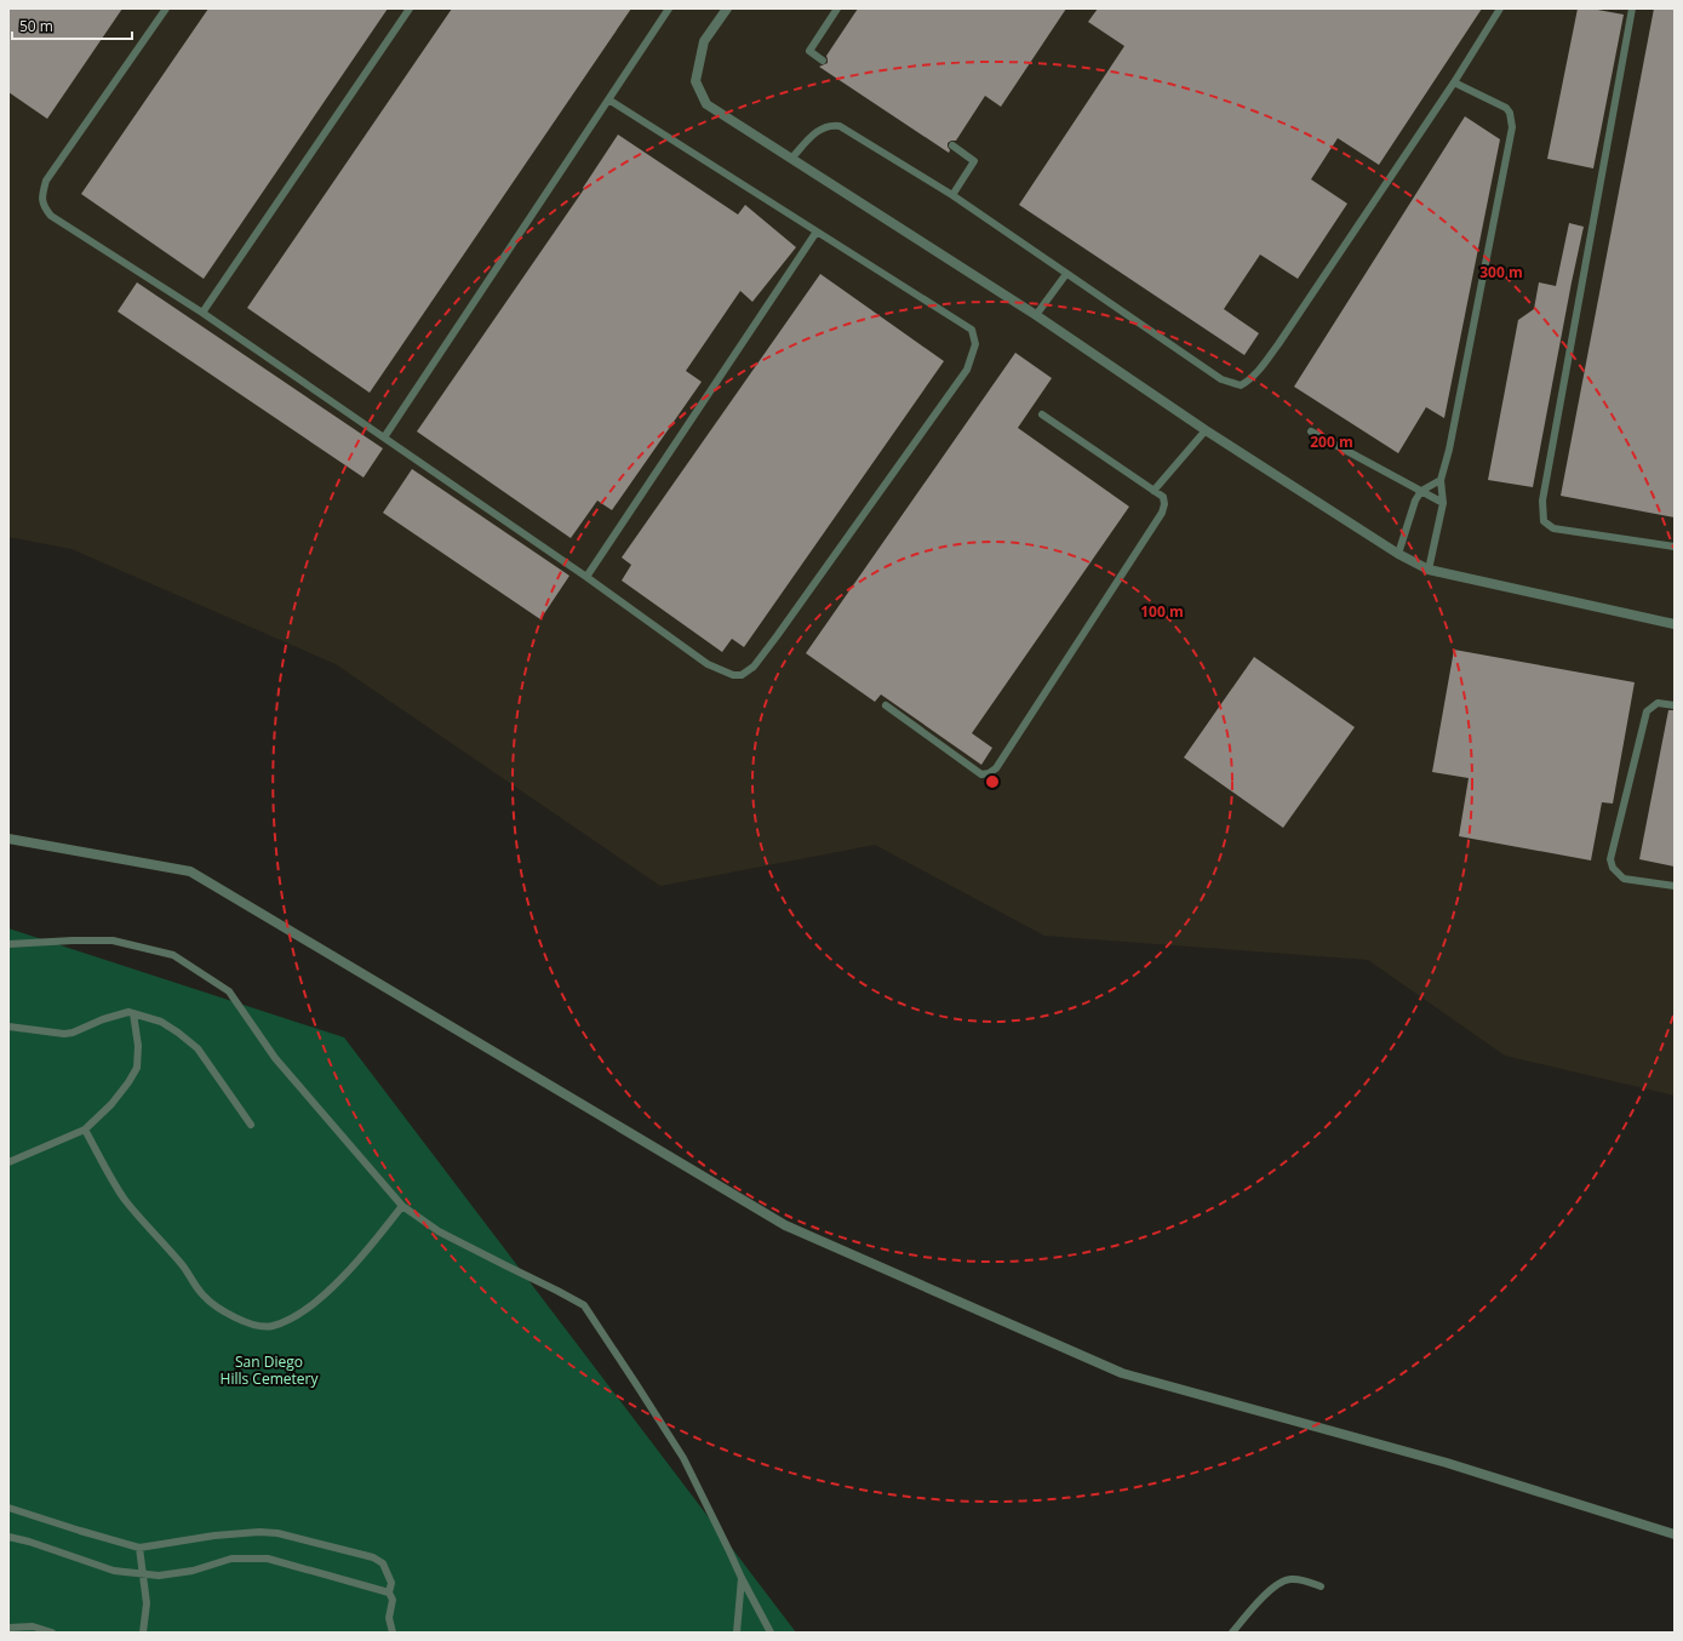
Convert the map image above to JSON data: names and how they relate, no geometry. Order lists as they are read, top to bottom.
{
  "parks": ["San Diego Hills Cemetery"],
  "scale_bar": "50 m",
  "rings": ["300 m", "200 m", "100 m"]
}
